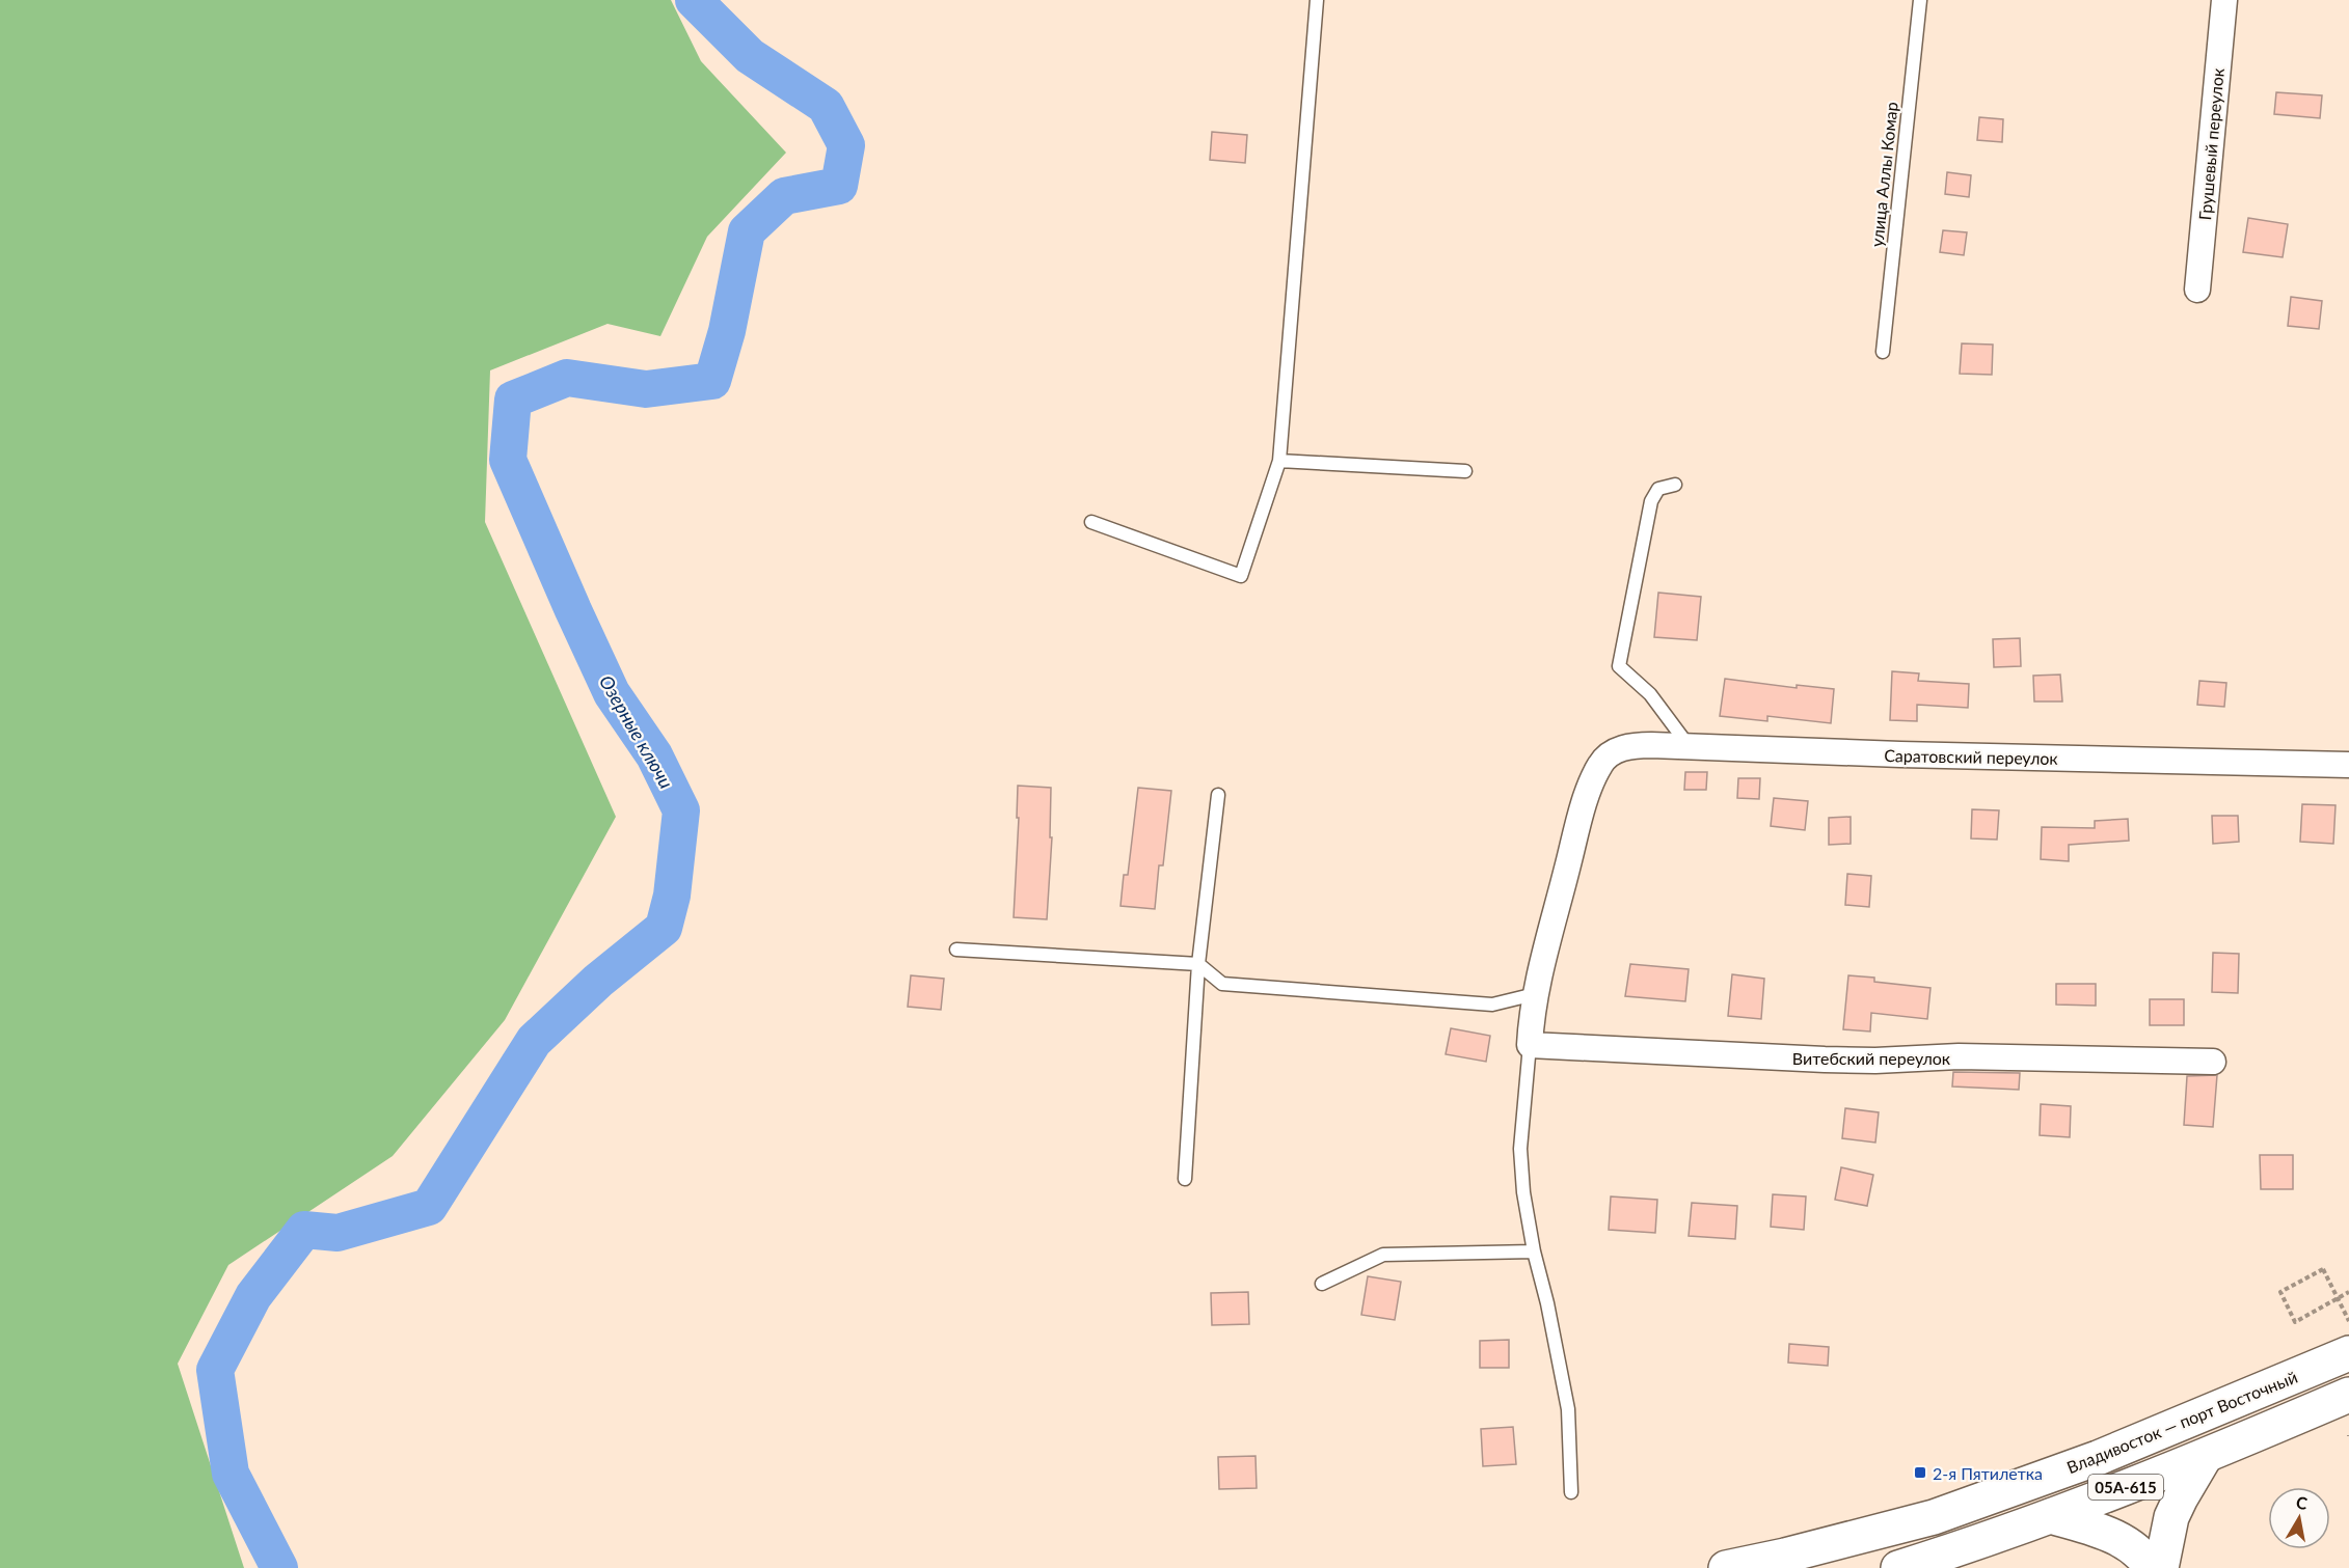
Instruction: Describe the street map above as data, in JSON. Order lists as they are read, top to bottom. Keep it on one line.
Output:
{"streets":{"main road":["Владивосток — порт Восточный","05А-615"],"street":["Грушевый переулок","Саратовский переулок","Витебский переулок"],"lane":["улица Аллы Комар"]},"water":["Озерные ключи"],"places":{"transit":["2-я Пятилетка"]},"north":"top"}
